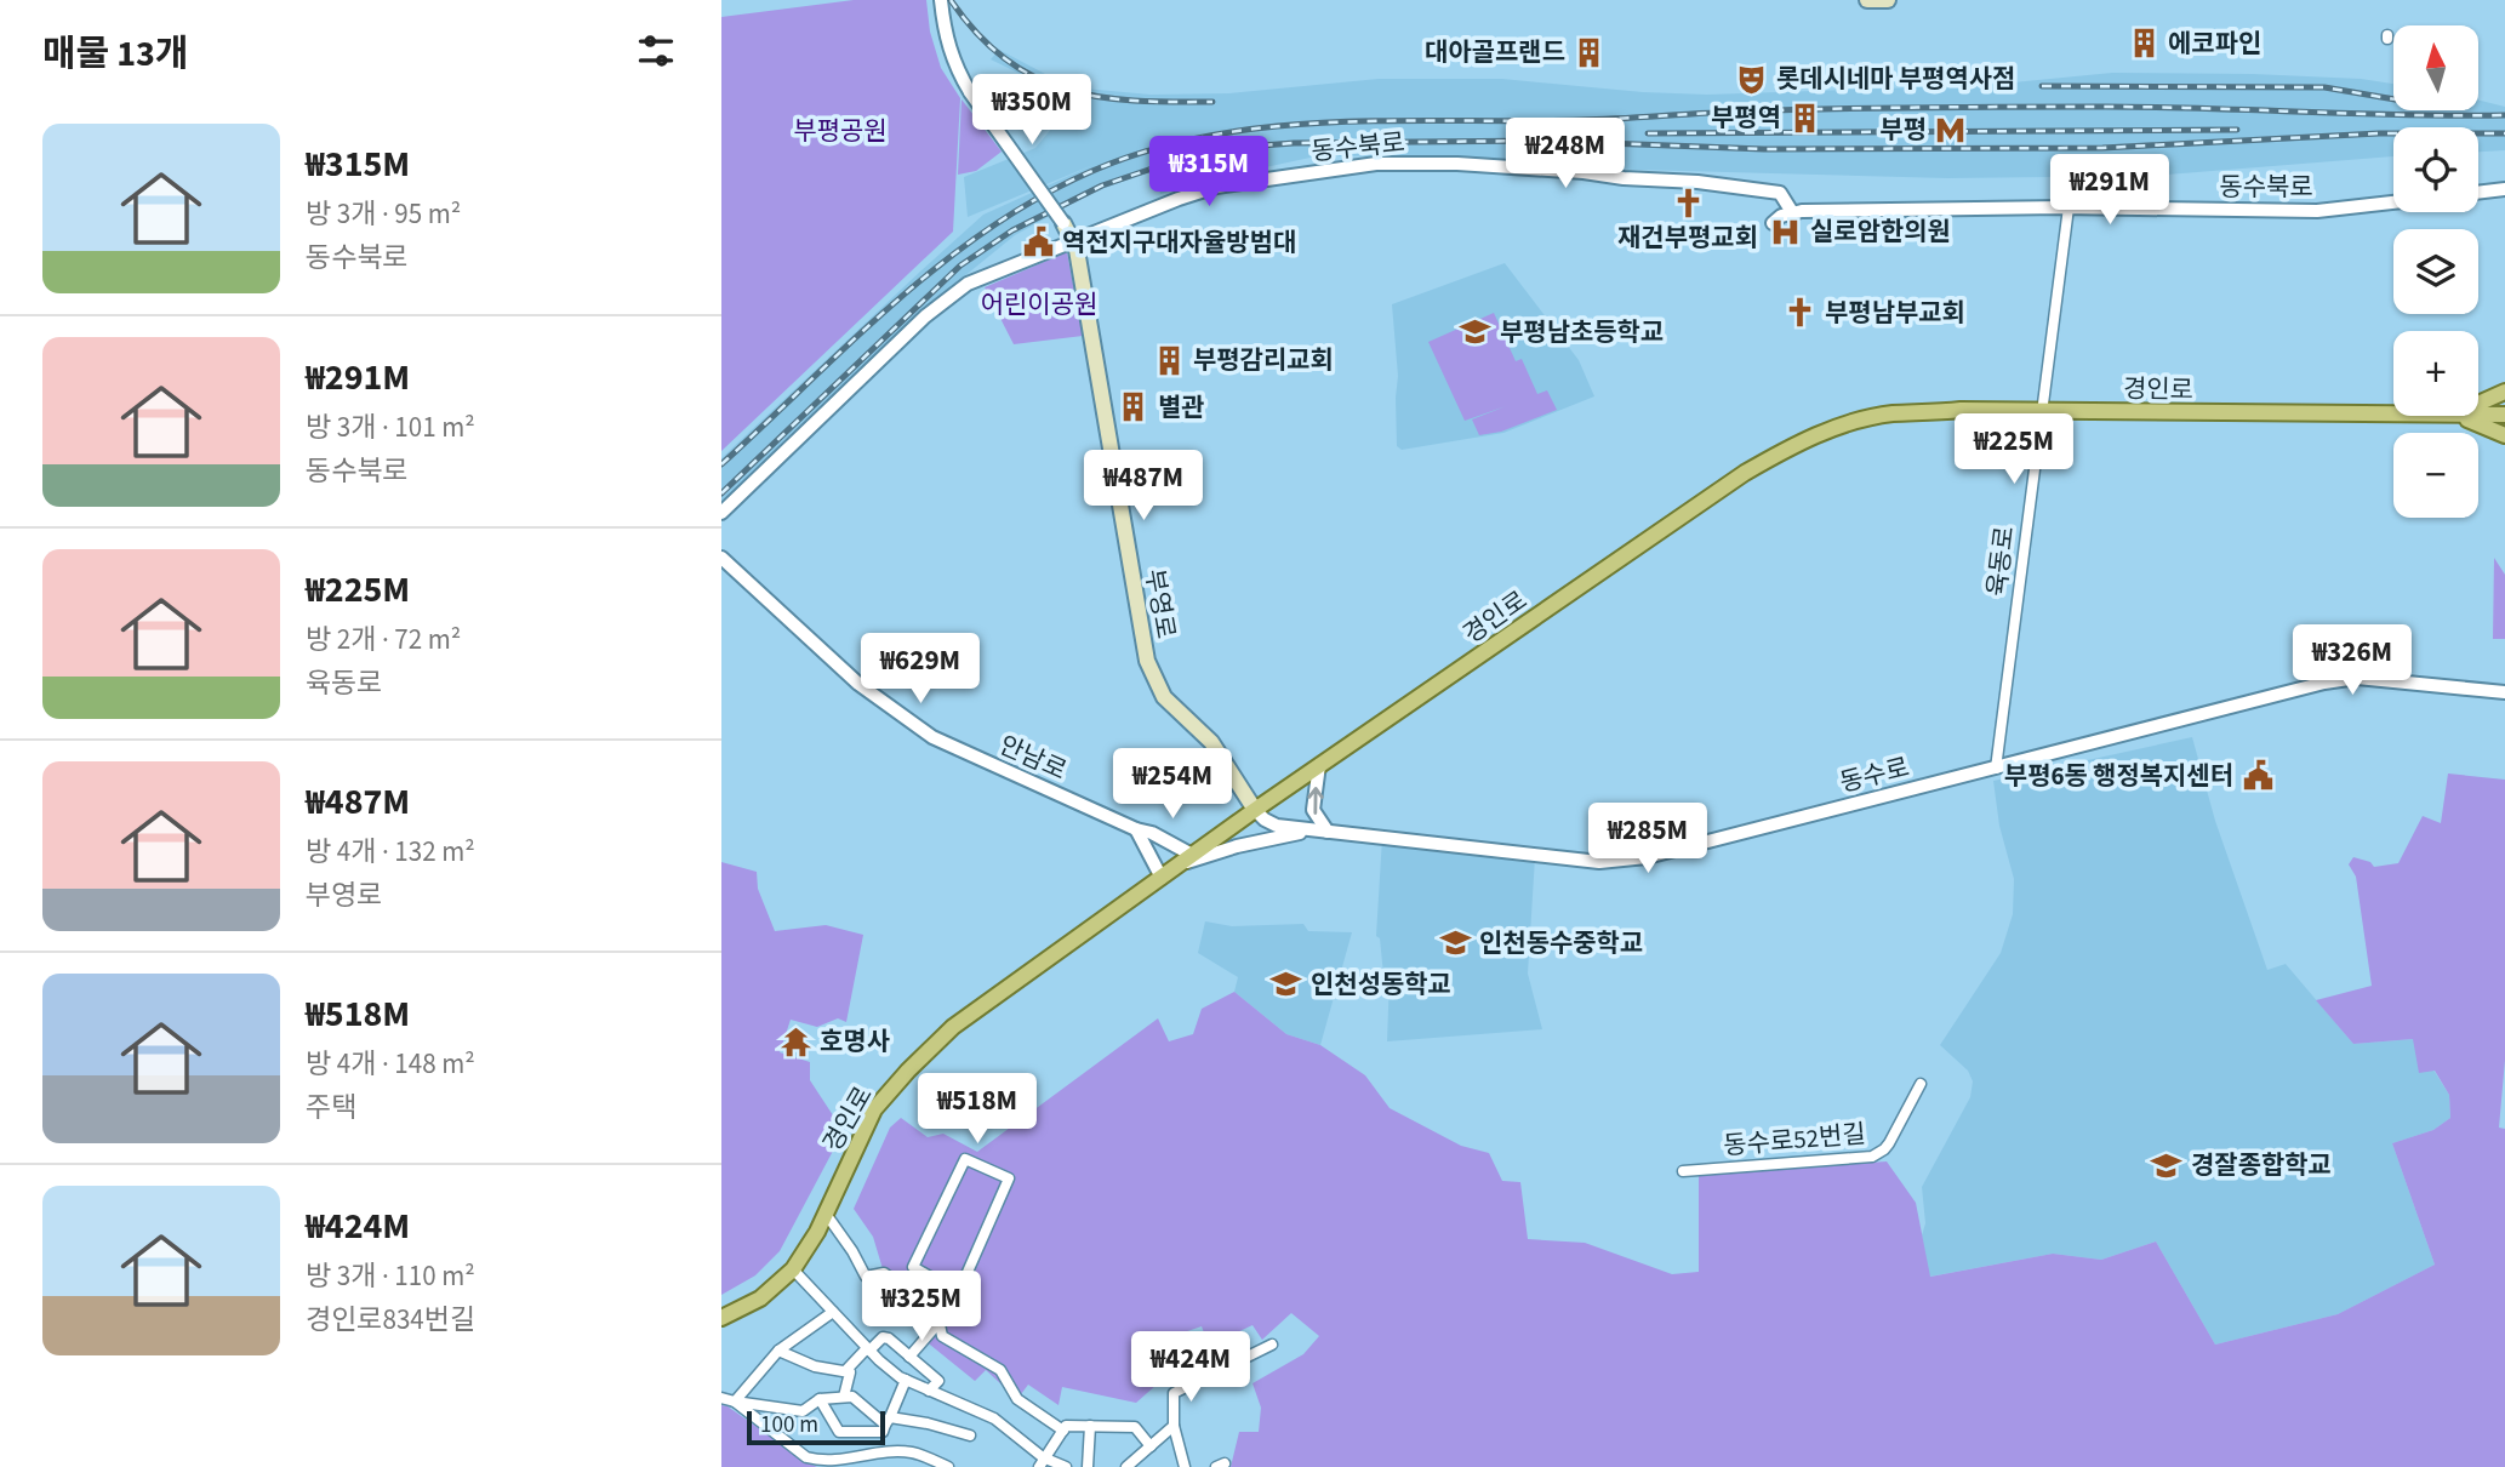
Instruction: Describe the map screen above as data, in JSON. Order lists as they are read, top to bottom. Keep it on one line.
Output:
{"streets":{"main road":["경인로","부영로"],"street":["동수북로","육동로","안남로","동수로","동수로52번길"]},"crossings":[["동수북로","육동로"],["동수북로","부영로"],["경인로","육동로"],["경인로","부영로"],["경인로","안남로"],["경인로","동수로"],["육동로","동수로"],["부영로","동수로"]],"parks":["부평공원","어린이공원"],"places":{"building":["에코파인","대아골프랜드","부평역","부평감리교회","별관"],"theatre":["롯데시네마 부평역사점"],"metro station":["부평"],"church":["재건부평교회","부평남부교회"],"hospital":["실로암한의원"],"public building":["역전지구대자율방범대","부평6동 행정복지센터"],"school or university":["부평남초등학교","인천동수중학교","인천성동학교","경잘종합학교"],"temple":["호명사"]},"scale_bar":"100 m","north":"top","page":{"heading":"매물 13개","map_buttons":["+","−"],"price":["₩350M","₩248M","₩315M","₩291M","₩225M","₩487M","₩326M","₩629M","₩254M","₩285M","₩518M","₩325M","₩424M"],"list":[{"name":"₩315M","note":"방 3개 · 95 m² · 동수북로"},{"name":"₩291M","note":"방 3개 · 101 m² · 동수북로"},{"name":"₩225M","note":"방 2개 · 72 m² · 육동로"},{"name":"₩487M","note":"방 4개 · 132 m² · 부영로"},{"name":"₩518M","note":"방 4개 · 148 m² · 주택"},{"name":"₩424M","note":"방 3개 · 110 m² · 경인로834번길"}],"scale":"100 m"}}
